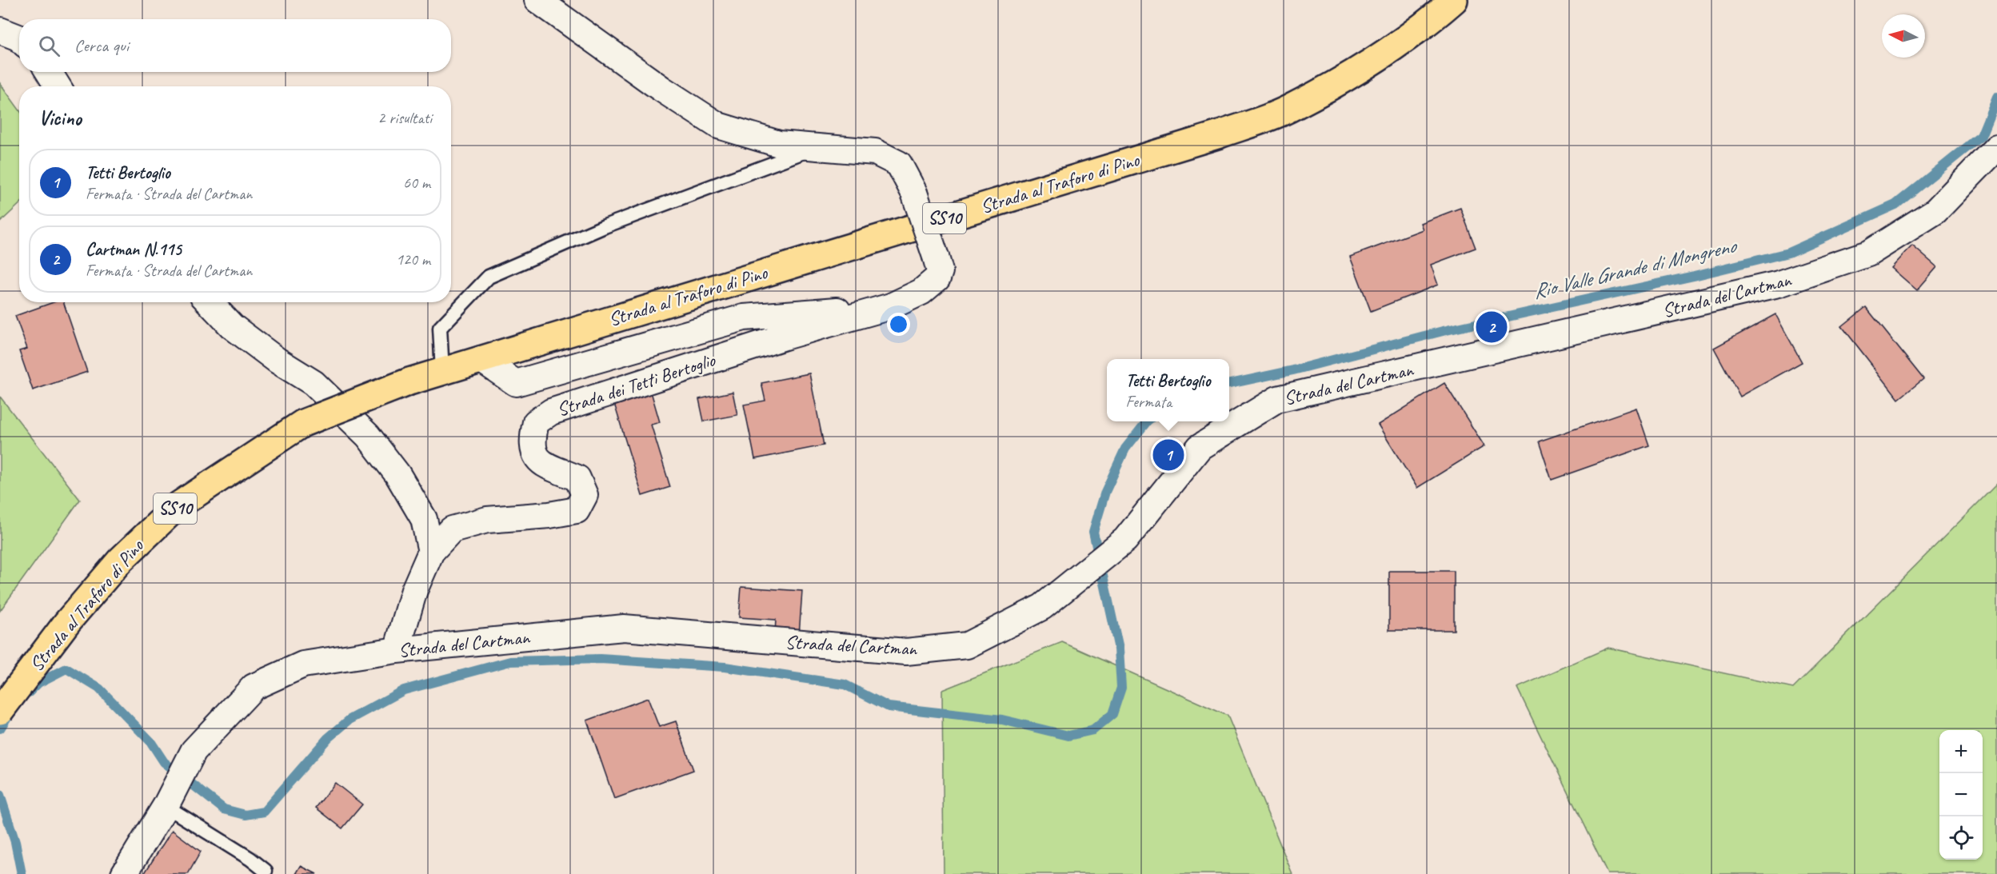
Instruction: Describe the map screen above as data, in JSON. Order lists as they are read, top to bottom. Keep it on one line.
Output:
{"streets":{"main road":["Strada al Traforo di Pino","SS10"],"street":["Strada del Cartman","Strada dei Tetti Bertoglio"]},"crossings":[["Strada al Traforo di Pino","Strada dei Tetti Bertoglio"],["Strada del Cartman","Strada dei Tetti Bertoglio"]],"water":["Rio Valle Grande di Mongreno"],"north":"left","page":{"search":"Cerca qui","heading":["Vicino","2 risultati"],"list":[{"mark":"1","name":"Tetti Bertoglio","note":"Fermata · Strada del Cartman","value":"60 m"},{"mark":"2","name":"Cartman N.115","note":"Fermata · Strada del Cartman","value":"120 m"}],"pins":["2","1"],"popup":["Tetti Bertoglio","Fermata"],"map_buttons":["+","−"]}}
